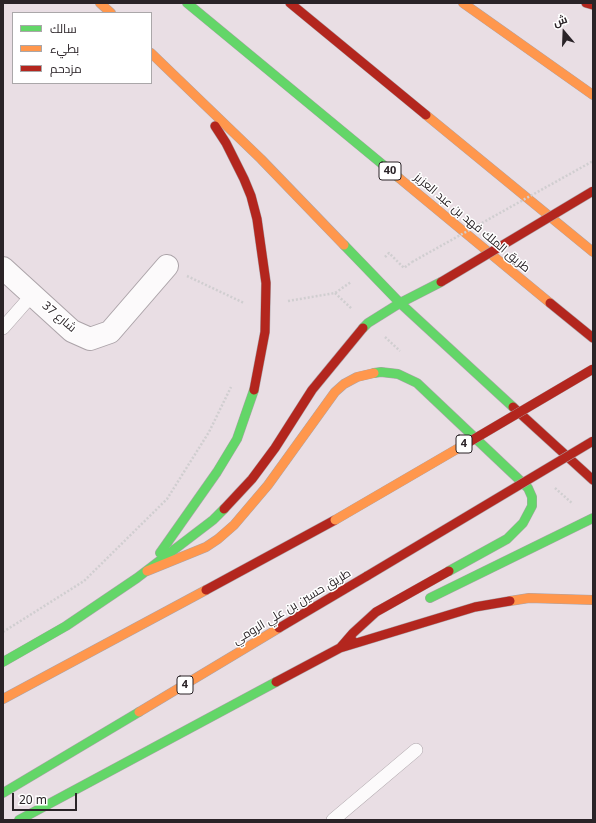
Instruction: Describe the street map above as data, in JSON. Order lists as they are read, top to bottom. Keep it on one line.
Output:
{"streets":{"highway":["40","طريق الملك فهد بن عبد العزيز","4","طريق حسين بن علي الرومي"],"street":["شارع 37"]},"legend":["سالك","بطيء","مزدحم"],"scale_bar":"20 m","north":"top"}
